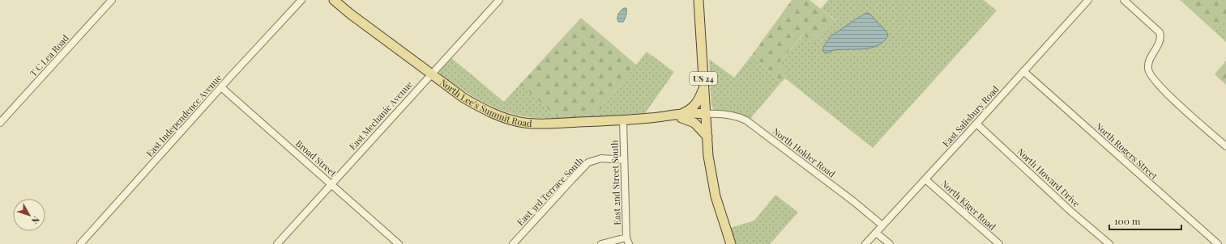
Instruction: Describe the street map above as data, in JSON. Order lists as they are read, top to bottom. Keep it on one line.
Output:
{"streets":{"main road":["US 24","North Lee's Summit Road"],"street":["T C Lea Road","East Independence Avenue","East Mechanic Avenue","East Salisbury Road","North Rogers Street","North Holder Road","Broad Street","North Howard Drive","East 2nd Street South","East 3rd Terrace South","North Kiger Road"]},"crossings":[["US 24","North Lee's Summit Road"],["US 24","North Holder Road"],["North Lee's Summit Road","East Mechanic Avenue"],["North Lee's Summit Road","North Holder Road"],["North Lee's Summit Road","East 2nd Street South"],["East Independence Avenue","Broad Street"],["East Mechanic Avenue","Broad Street"],["East Salisbury Road","North Rogers Street"],["East Salisbury Road","North Holder Road"],["East Salisbury Road","North Howard Drive"],["East Salisbury Road","North Kiger Road"],["East 2nd Street South","East 3rd Terrace South"]],"scale_bar":"100 m","north":"bottom right"}
